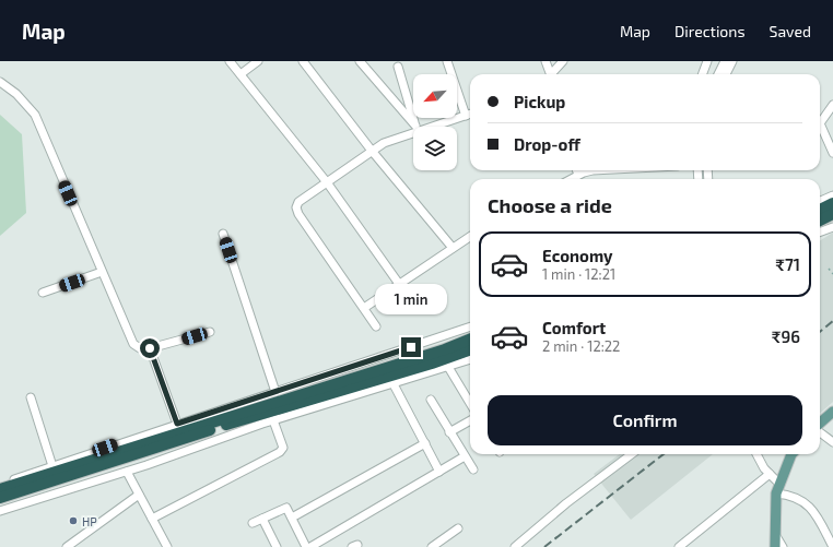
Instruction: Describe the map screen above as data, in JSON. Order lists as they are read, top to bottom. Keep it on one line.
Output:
{"places":["HP"],"north":"bottom left","page":{"header":"Map","nav":["Map","Directions","Saved"],"banner":["Pickup","Drop-off"],"heading":"Choose a ride","list":[{"name":"Economy","note":"1 min · 12:21","value":"₹71"},{"name":"Comfort","note":"2 min · 12:22","value":"₹96"}],"bubble":"1 min","buttons":"Confirm"}}
